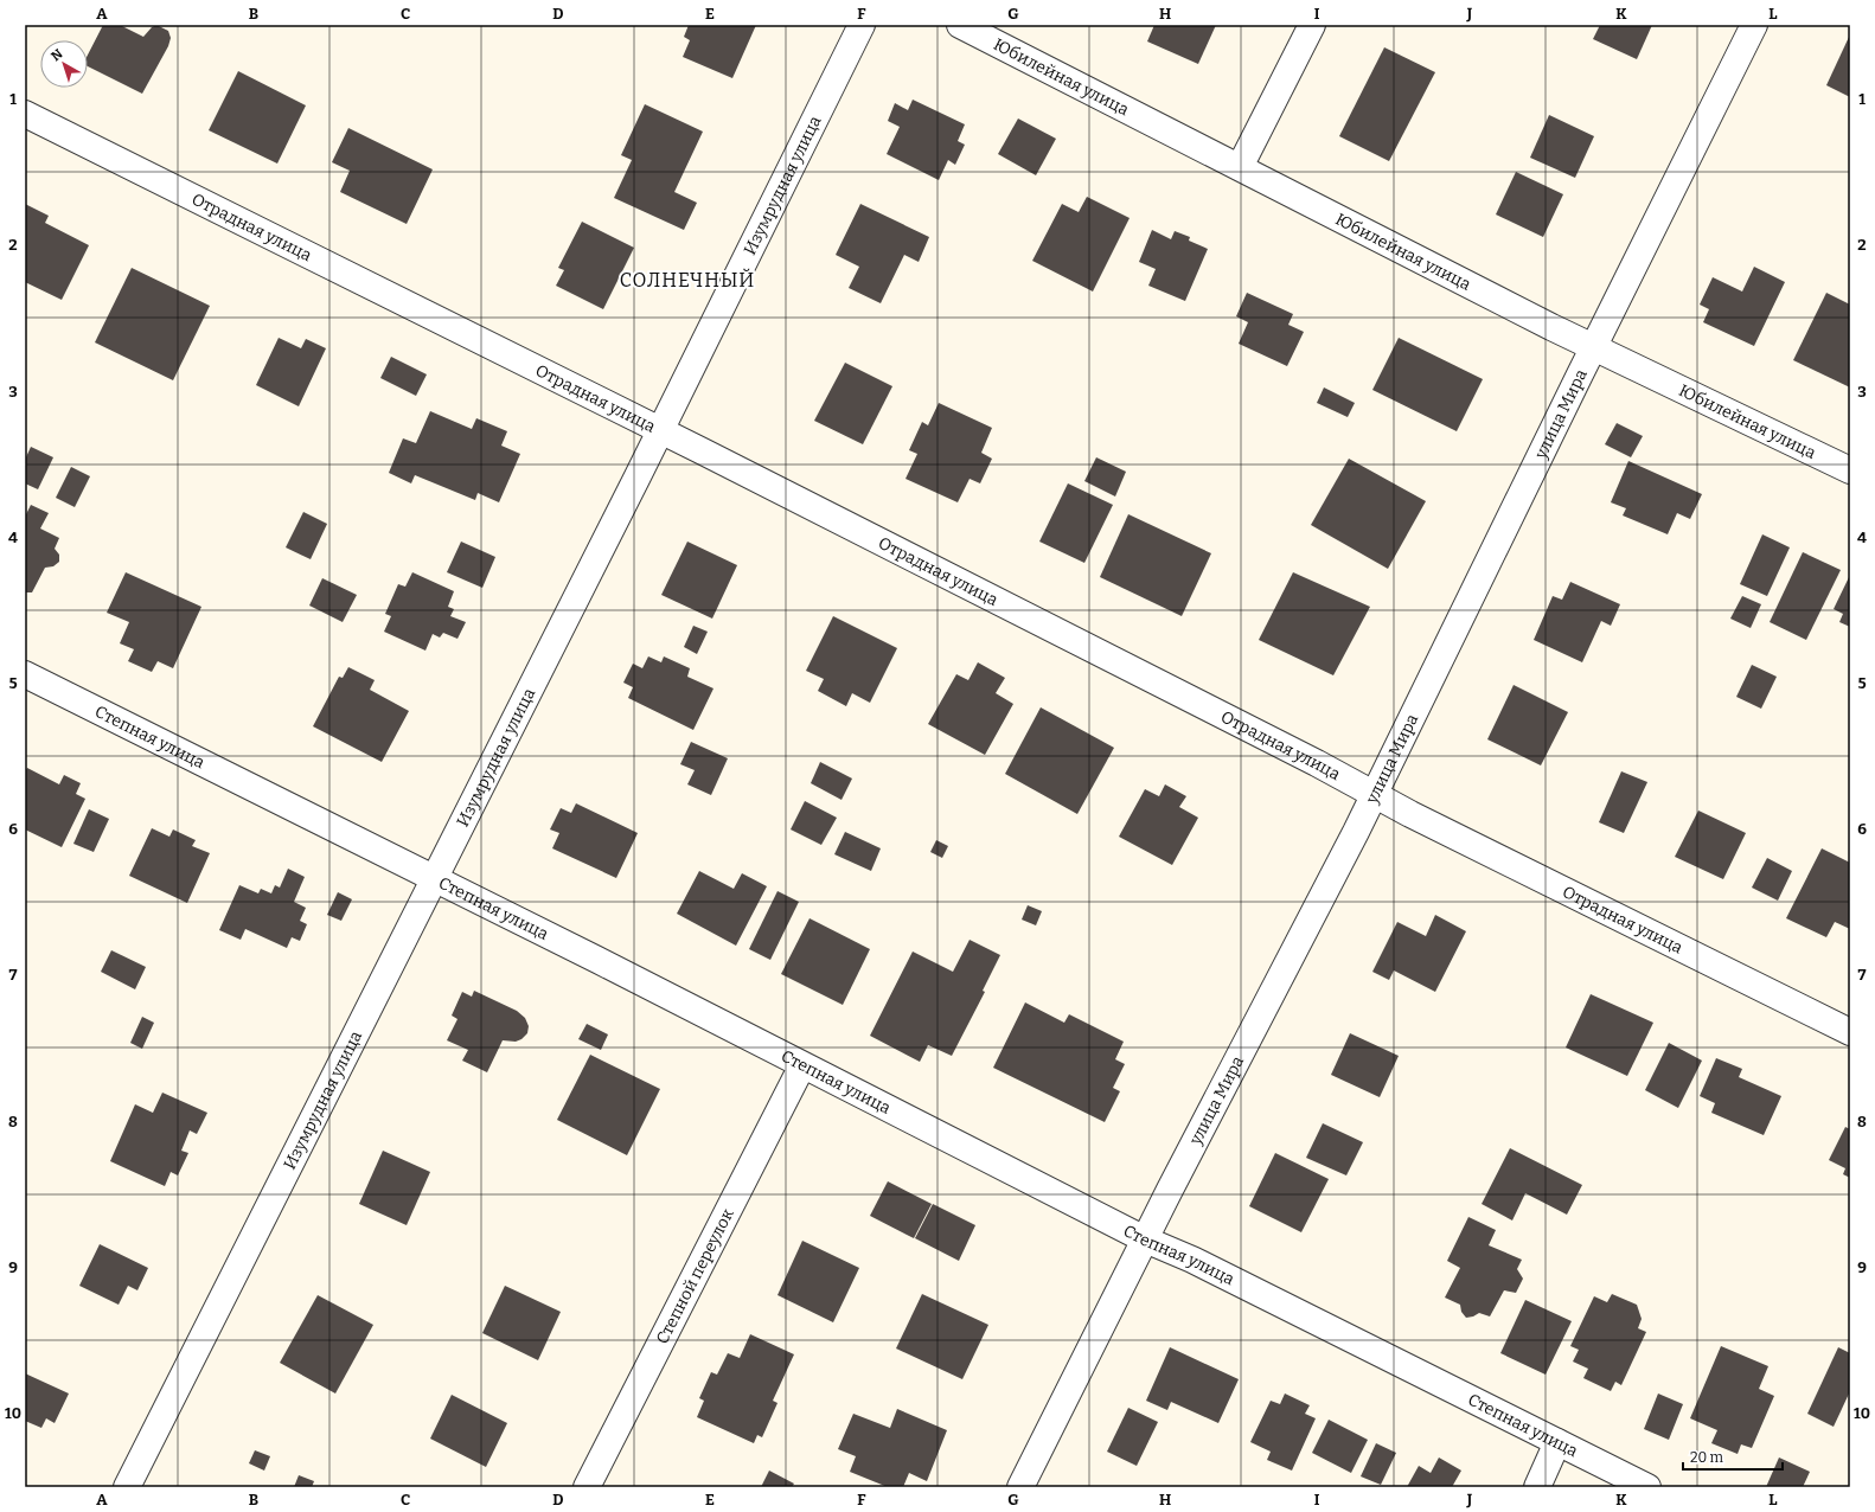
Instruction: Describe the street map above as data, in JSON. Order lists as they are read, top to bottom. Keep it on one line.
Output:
{"streets":{"street":["Юбилейная улица","Изумрудная улица","Отрадная улица","улица Мира","Степная улица","Степной переулок"]},"crossings":[["Юбилейная улица","улица Мира"],["Изумрудная улица","Отрадная улица"],["Изумрудная улица","Степная улица"],["Отрадная улица","улица Мира"],["улица Мира","Степная улица"],["Степная улица","Степной переулок"]],"districts":["СОЛНЕЧНЫЙ"],"scale_bar":"20 m","north":"top left","grid":{"columns":["A","B","C","D","E","F","G","H","I","J","K","L"],"rows":["1","2","3","4","5","6","7","8","9","10"]}}
